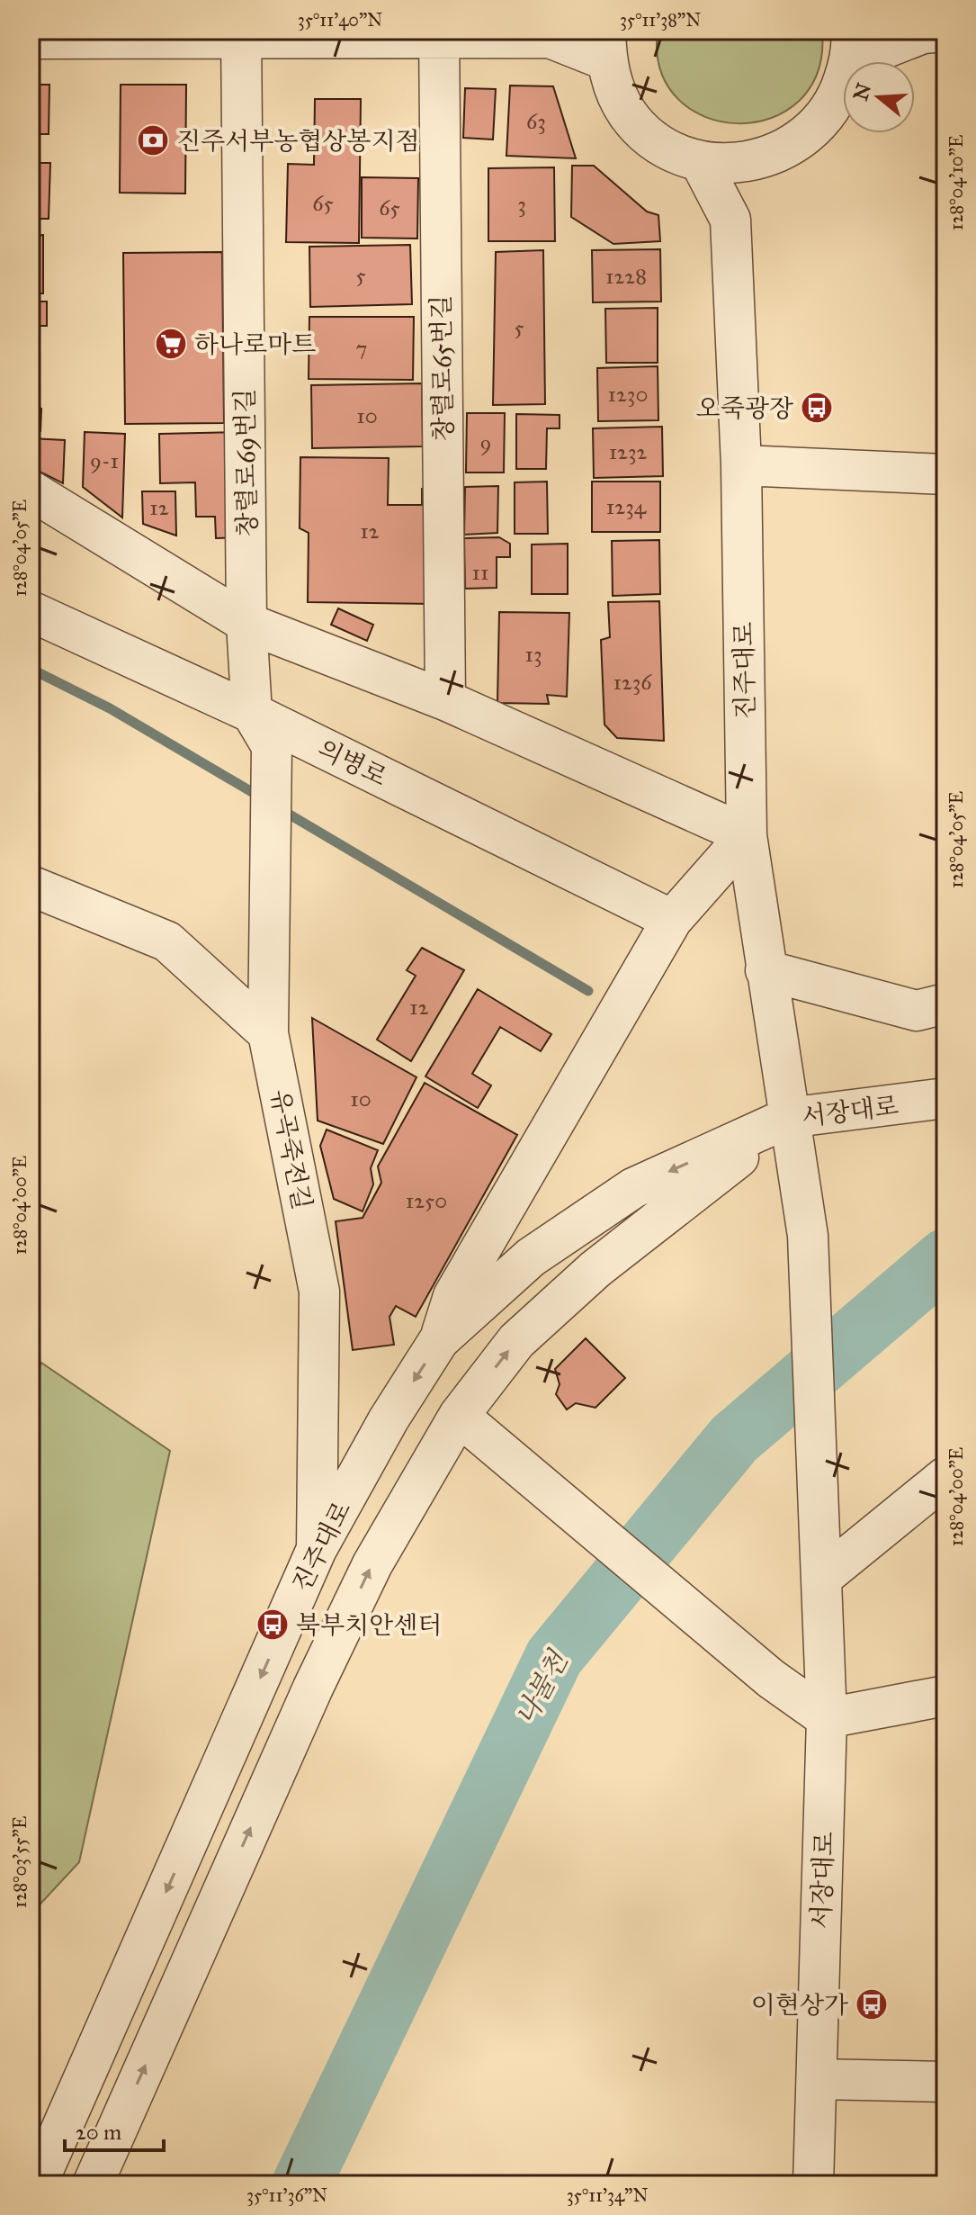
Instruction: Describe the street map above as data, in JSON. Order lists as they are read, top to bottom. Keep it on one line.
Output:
{"streets":{"street":["창렬로65번길","창렬로69번길","진주대로","의병로","서장대로","유곡죽전길"]},"crossings":[["창렬로69번길","의병로"],["창렬로69번길","유곡죽전길"],["진주대로","서장대로"],["진주대로","유곡죽전길"]],"water":["나불천"],"places":{"bank":["진주서부농협상봉지점"],"supermarket":["하나로마트"],"bus stop":["오죽광장","북부치안센터","이현상가"]},"house_numbers":["63","65","3","65","5","1228","5","7","1230","10","9","1232","9-1","1234","12","12","11","13","1236","12","10","1250"],"scale_bar":"20 m","north":"left","coordinates":["35°11'40\"N","35°11'38\"N","128°04'10\"E","128°04'05\"E","128°04'00\"E","128°03'55\"E","35°11'36\"N","35°11'34\"N"]}
